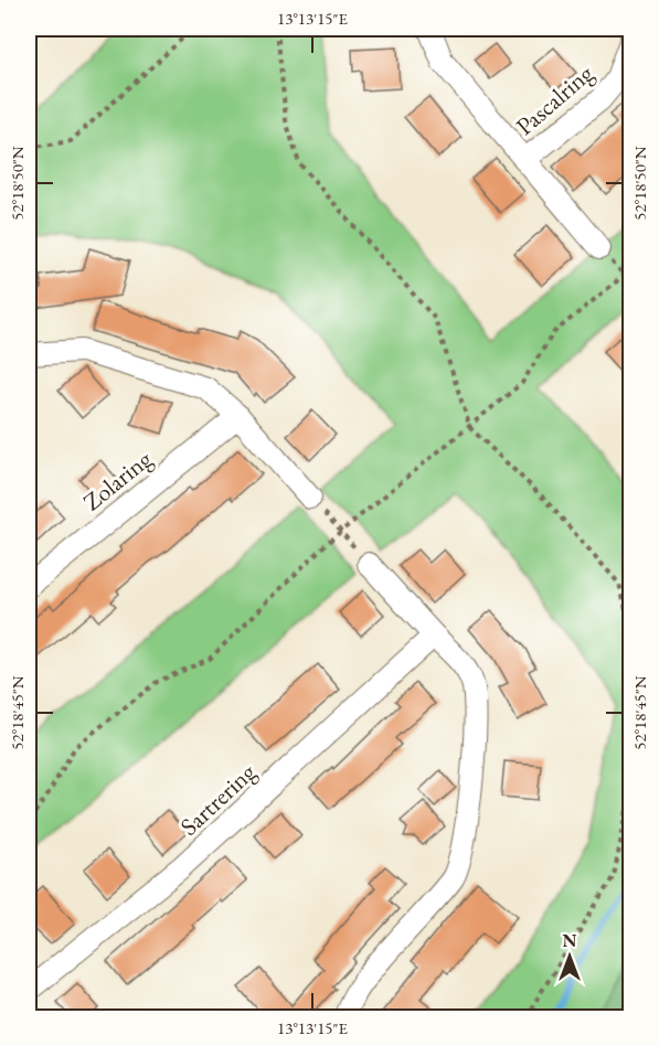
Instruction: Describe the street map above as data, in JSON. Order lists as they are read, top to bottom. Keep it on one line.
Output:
{"streets":{"street":["Pascalring","Zolaring","Sartrering"]},"north":"top","coordinates":["13°13'15\"E","52°18'50\"N","52°18'45\"N"]}
